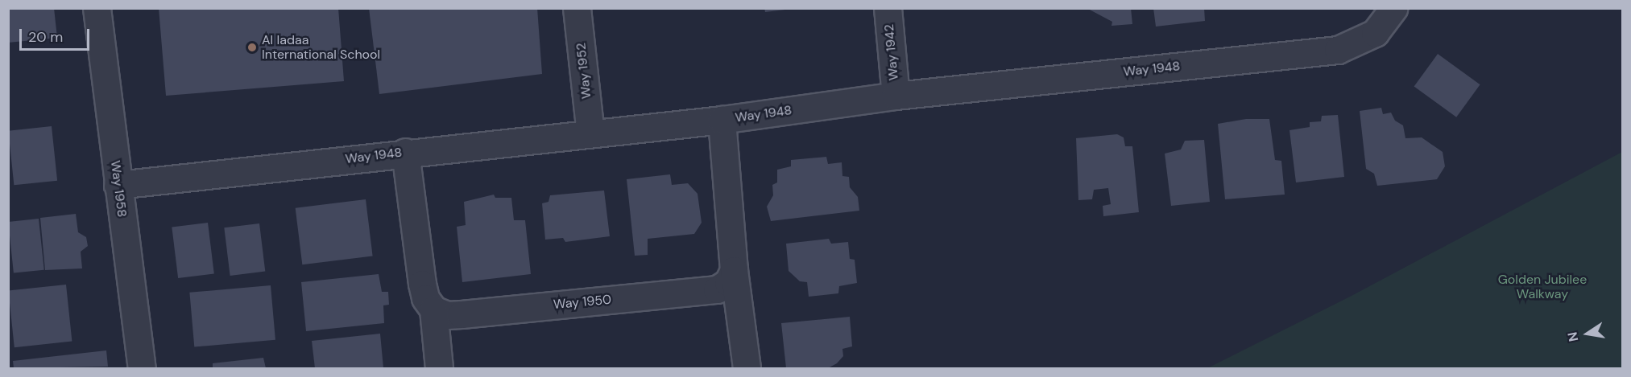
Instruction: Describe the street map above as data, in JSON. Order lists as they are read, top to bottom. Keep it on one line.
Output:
{"streets":{"street":["Way 1942","Way 1948","Way 1952","Way 1958","Way 1950"]},"crossings":[["Way 1942","Way 1948"],["Way 1948","Way 1952"],["Way 1948","Way 1958"]],"parks":["Golden Jubilee Walkway"],"places":["Al Iadaa International School"],"scale_bar":"20 m","north":"left"}
